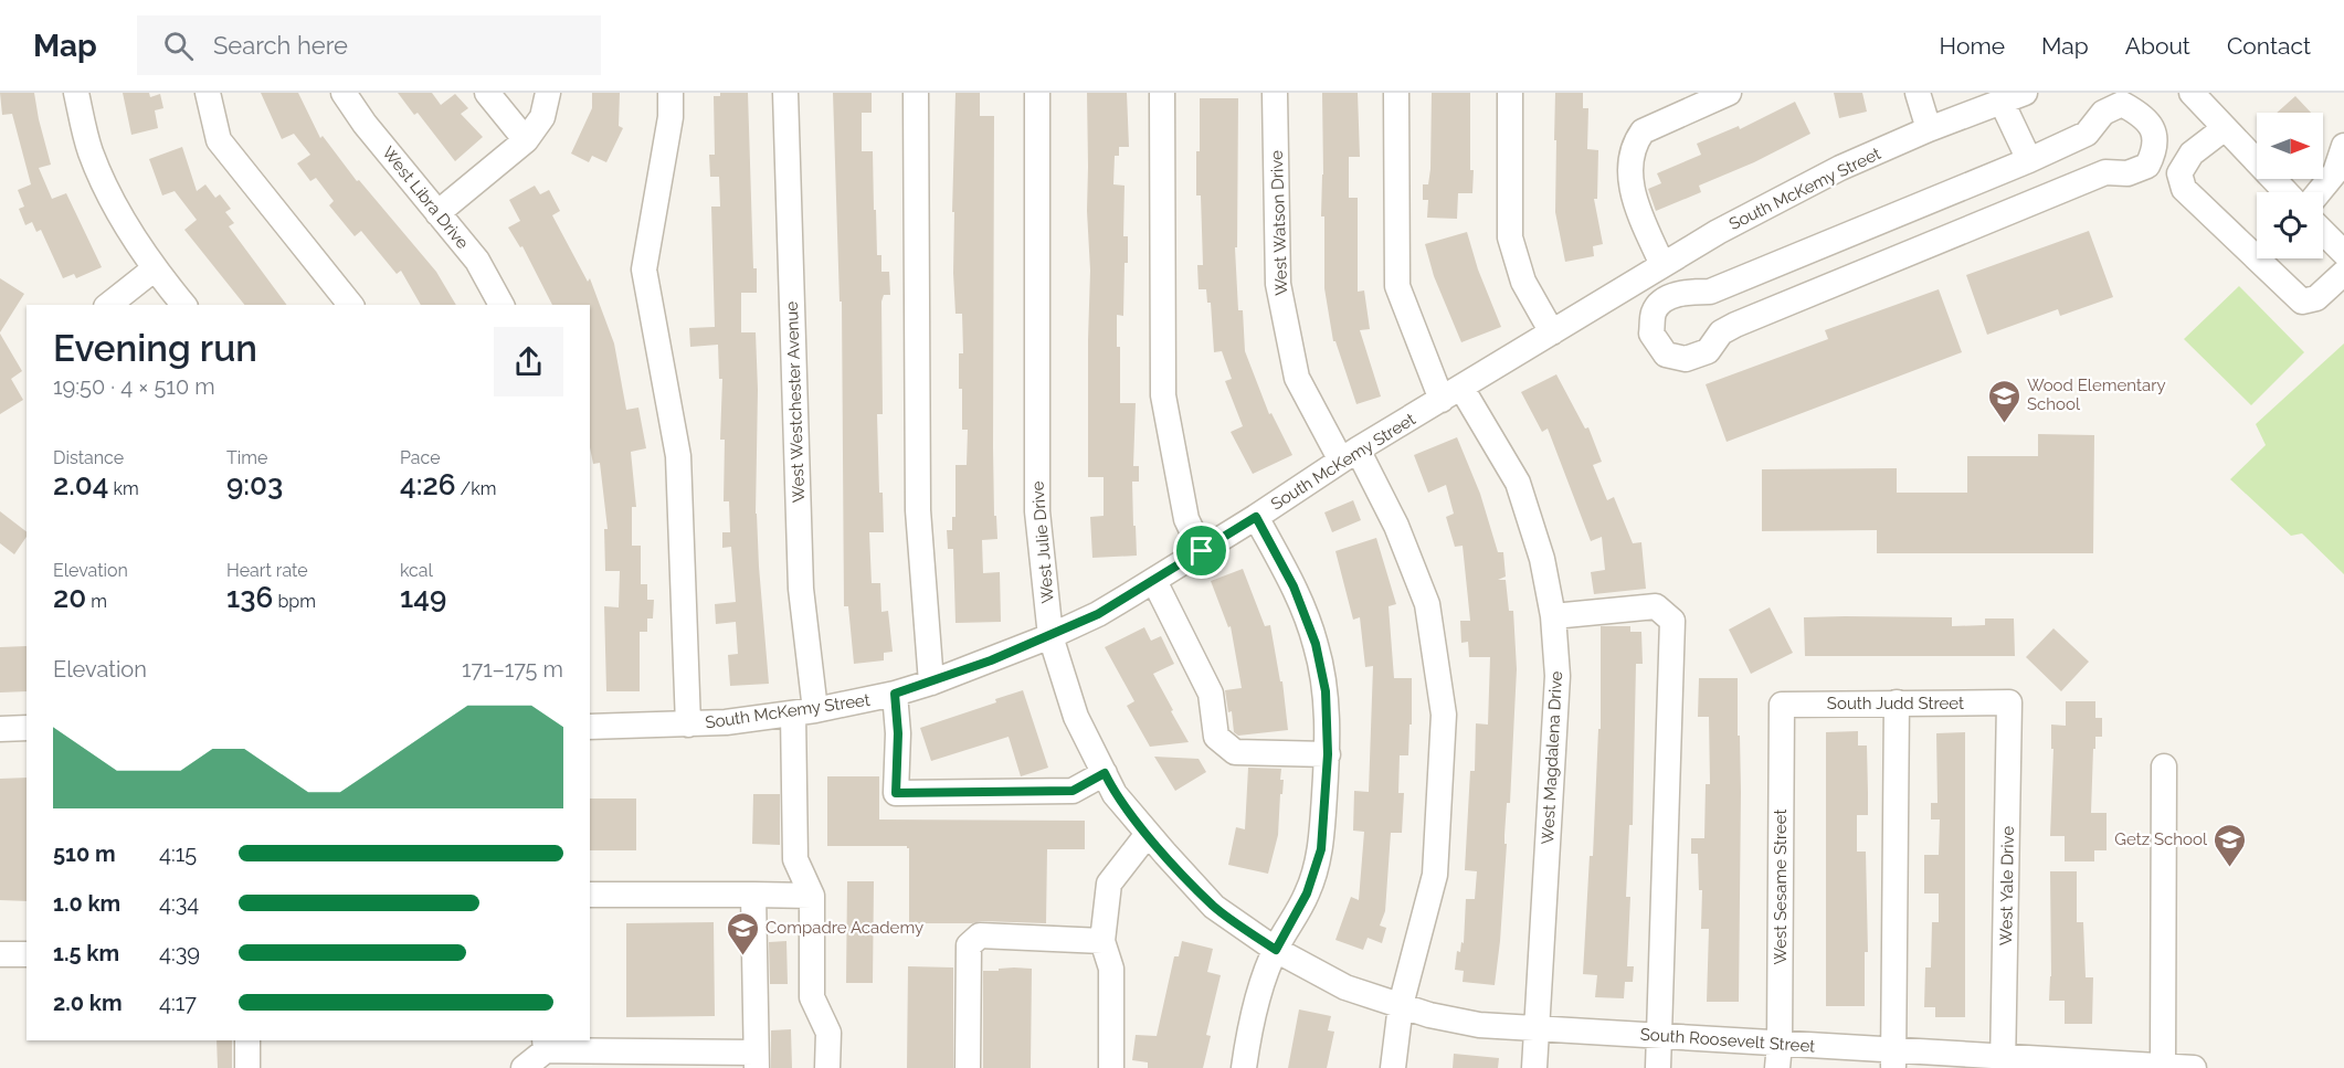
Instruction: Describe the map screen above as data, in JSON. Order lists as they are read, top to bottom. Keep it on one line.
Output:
{"streets":{"street":["South McKemy Street","West Libra Drive","West Watson Drive","West Westchester Avenue","West Julie Drive","South Judd Street","West Magdalena Drive","West Yale Drive","West Sesame Street","South Roosevelt Street"]},"crossings":[["South McKemy Street","West Watson Drive"],["South McKemy Street","West Westchester Avenue"],["South McKemy Street","West Julie Drive"],["South McKemy Street","West Magdalena Drive"],["West Watson Drive","South Roosevelt Street"],["West Julie Drive","South Roosevelt Street"],["South Judd Street","West Yale Drive"],["South Judd Street","West Sesame Street"],["West Magdalena Drive","South Roosevelt Street"],["West Yale Drive","South Roosevelt Street"],["West Sesame Street","South Roosevelt Street"]],"places":{"school or university":["Wood Elementary School","Getz School","Compadre Academy"]},"north":"right","page":{"header":"Map","search":"Search here","nav":["Home","Map","About","Contact"],"heading":["Evening run","19:50 · 4 × 510 m"],"stats":[["Distance","2.04 km"],["Time","9:03"],["Pace","4:26 /km"],["Elevation","20 m"],["Heart rate","136 bpm"],["kcal","149"]],"chart":["Elevation","171–175 m"],"list":[{"name":"510 m","note":"4:15"},{"name":"1.0 km","note":"4:34"},{"name":"1.5 km","note":"4:39"},{"name":"2.0 km","note":"4:17"}]}}
